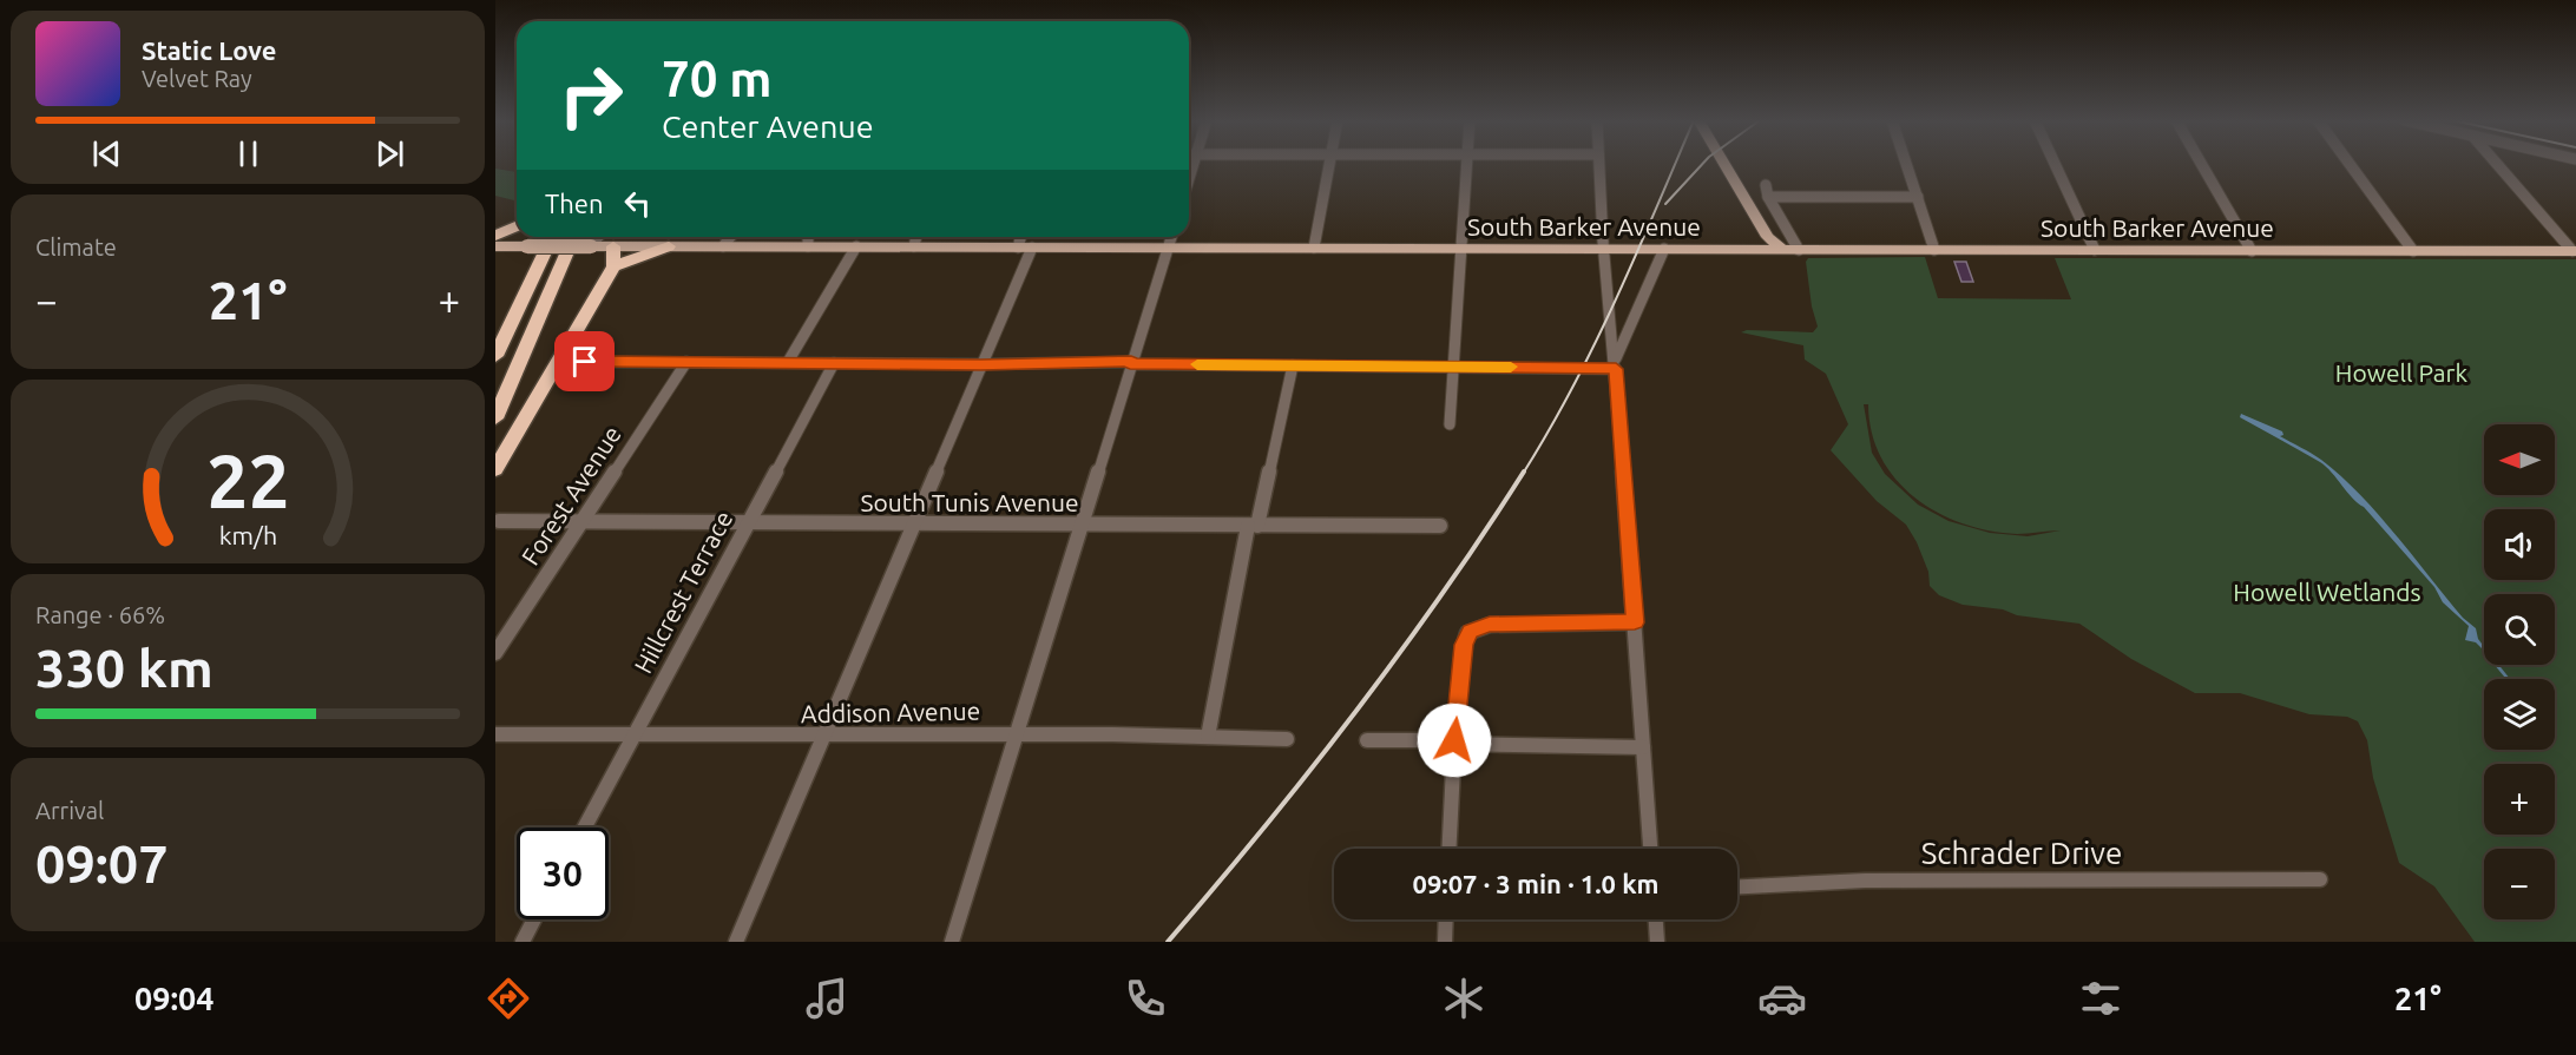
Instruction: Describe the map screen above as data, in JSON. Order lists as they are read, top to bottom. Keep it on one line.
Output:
{"streets":{"main road":["South Barker Avenue"],"street":["Forest Avenue","South Tunis Avenue","Hillcrest Terrace","Addison Avenue","Schrader Drive"]},"crossings":[["Forest Avenue","South Tunis Avenue"],["South Tunis Avenue","Hillcrest Terrace"],["Hillcrest Terrace","Addison Avenue"]],"parks":["Howell Park","Howell Wetlands"],"north":"left","page":{"song":["Static Love","Velvet Ray"],"turn":["70 m","Center Avenue"],"then":"Then","tile":["Climate",["Range · 66%","330 km"],["Arrival","09:07"]],"heat":["−","21°","+"],"map_buttons":["+","−"],"limit":"30","trip":"09:07 · 3 min · 1.0 km","tabs":["09:04","21°"],"gauge":["22","km/h"]}}
